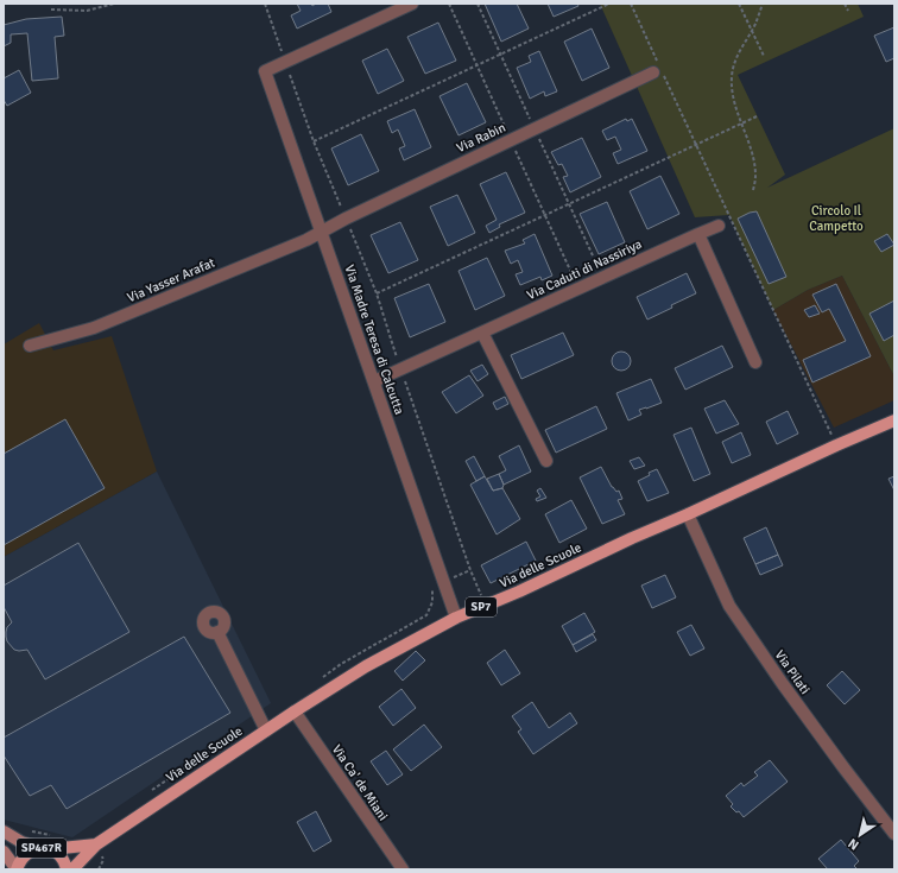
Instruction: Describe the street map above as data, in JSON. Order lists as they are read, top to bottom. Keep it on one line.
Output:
{"streets":{"main road":["Via delle Scuole","SP7","SP467R"],"street":["Via Rabin","Via Caduti di Nassiriya","Via Yasser Arafat","Via Madre Teresa di Calcutta","Via Pilati","Via Ca' de Miani"]},"crossings":[["Via Rabin","Via Yasser Arafat"],["Via Rabin","Via Madre Teresa di Calcutta"],["Via Caduti di Nassiriya","Via Madre Teresa di Calcutta"],["Via Yasser Arafat","Via Madre Teresa di Calcutta"],["Via Madre Teresa di Calcutta","Via delle Scuole"],["Via delle Scuole","Via Pilati"],["Via delle Scuole","Via Ca' de Miani"],["Via delle Scuole","SP467R"]],"parks":["Circolo Il Campetto"],"north":"bottom left"}
